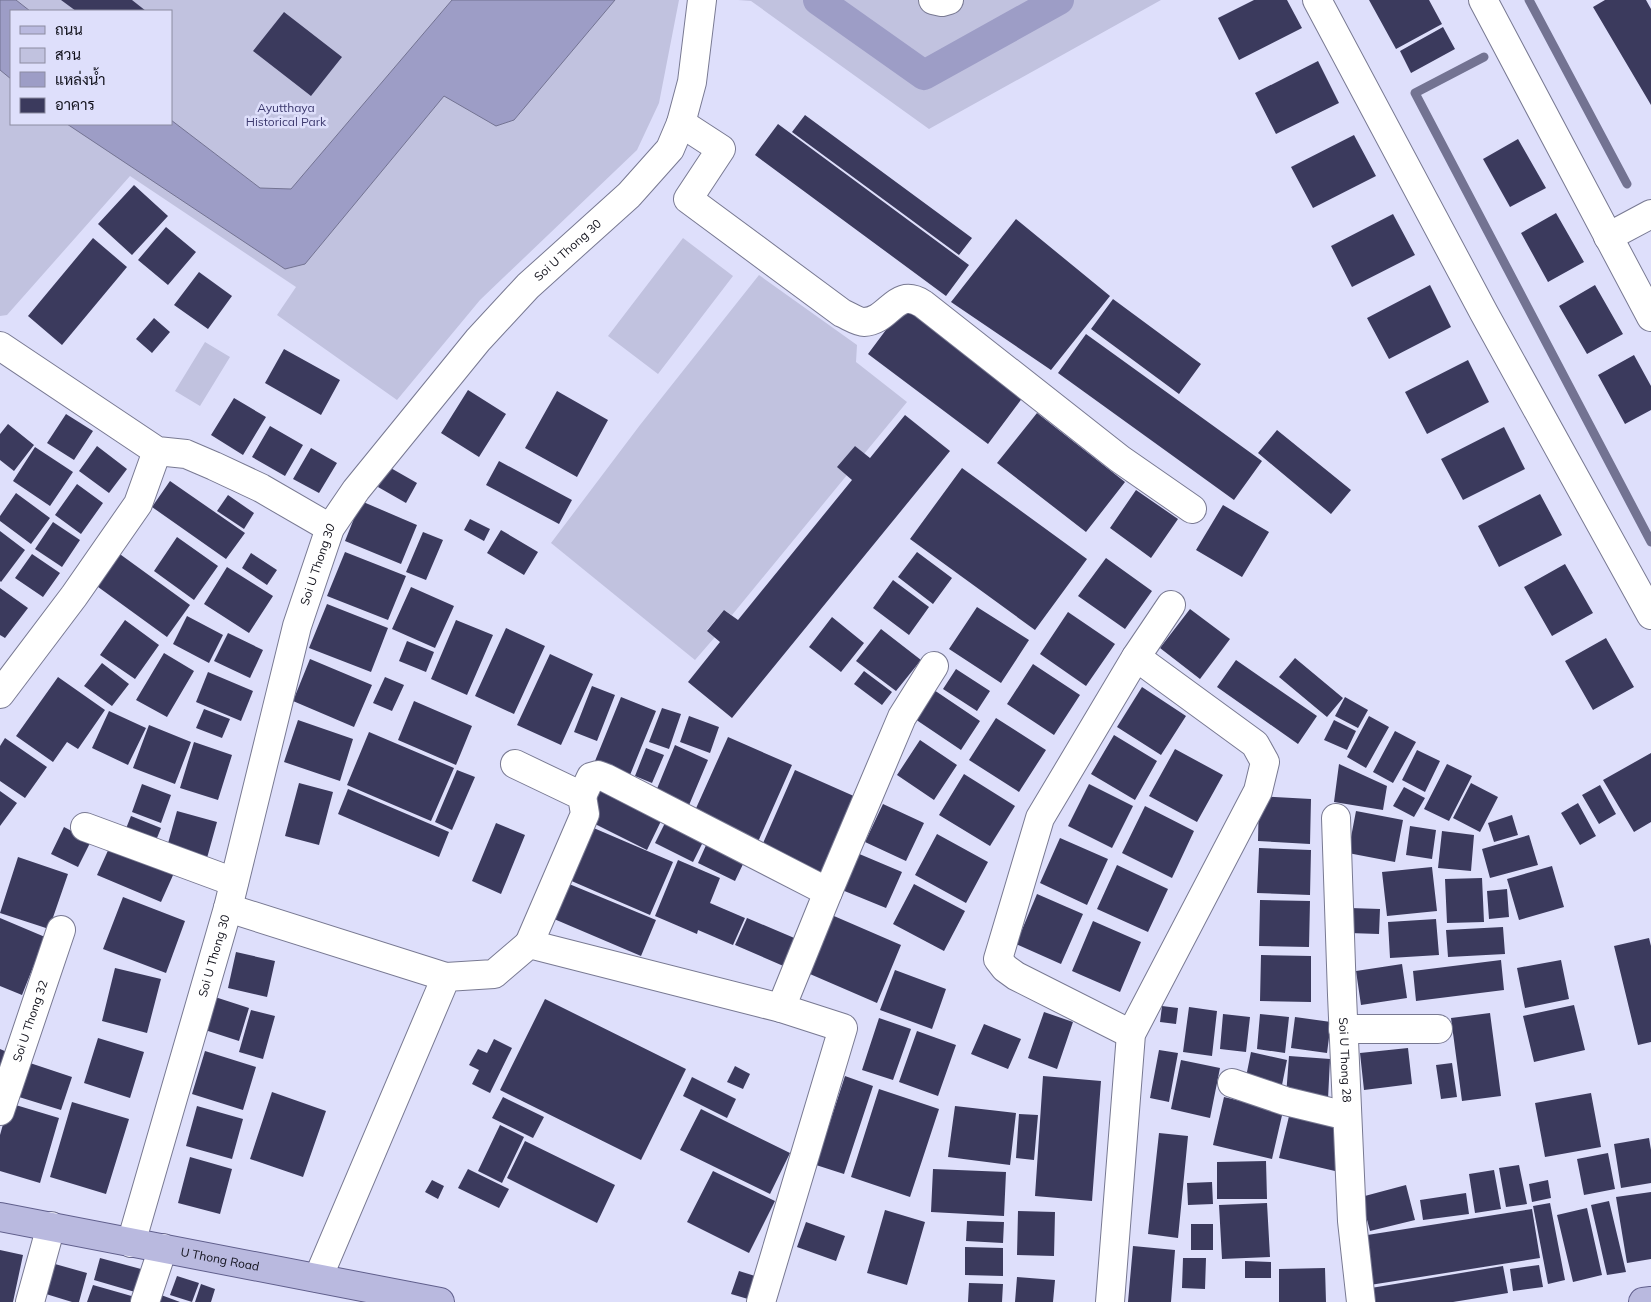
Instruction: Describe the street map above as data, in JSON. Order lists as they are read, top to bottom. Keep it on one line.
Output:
{"streets":{"main road":["U Thong Road"],"street":["Soi U Thong 30","Soi U Thong 32","Soi U Thong 28"]},"crossings":[["Soi U Thong 30","U Thong Road"]],"parks":["Ayutthaya Historical Park"],"legend":["ถนน","สวน","แหล่งน้ำ","อาคาร"]}
